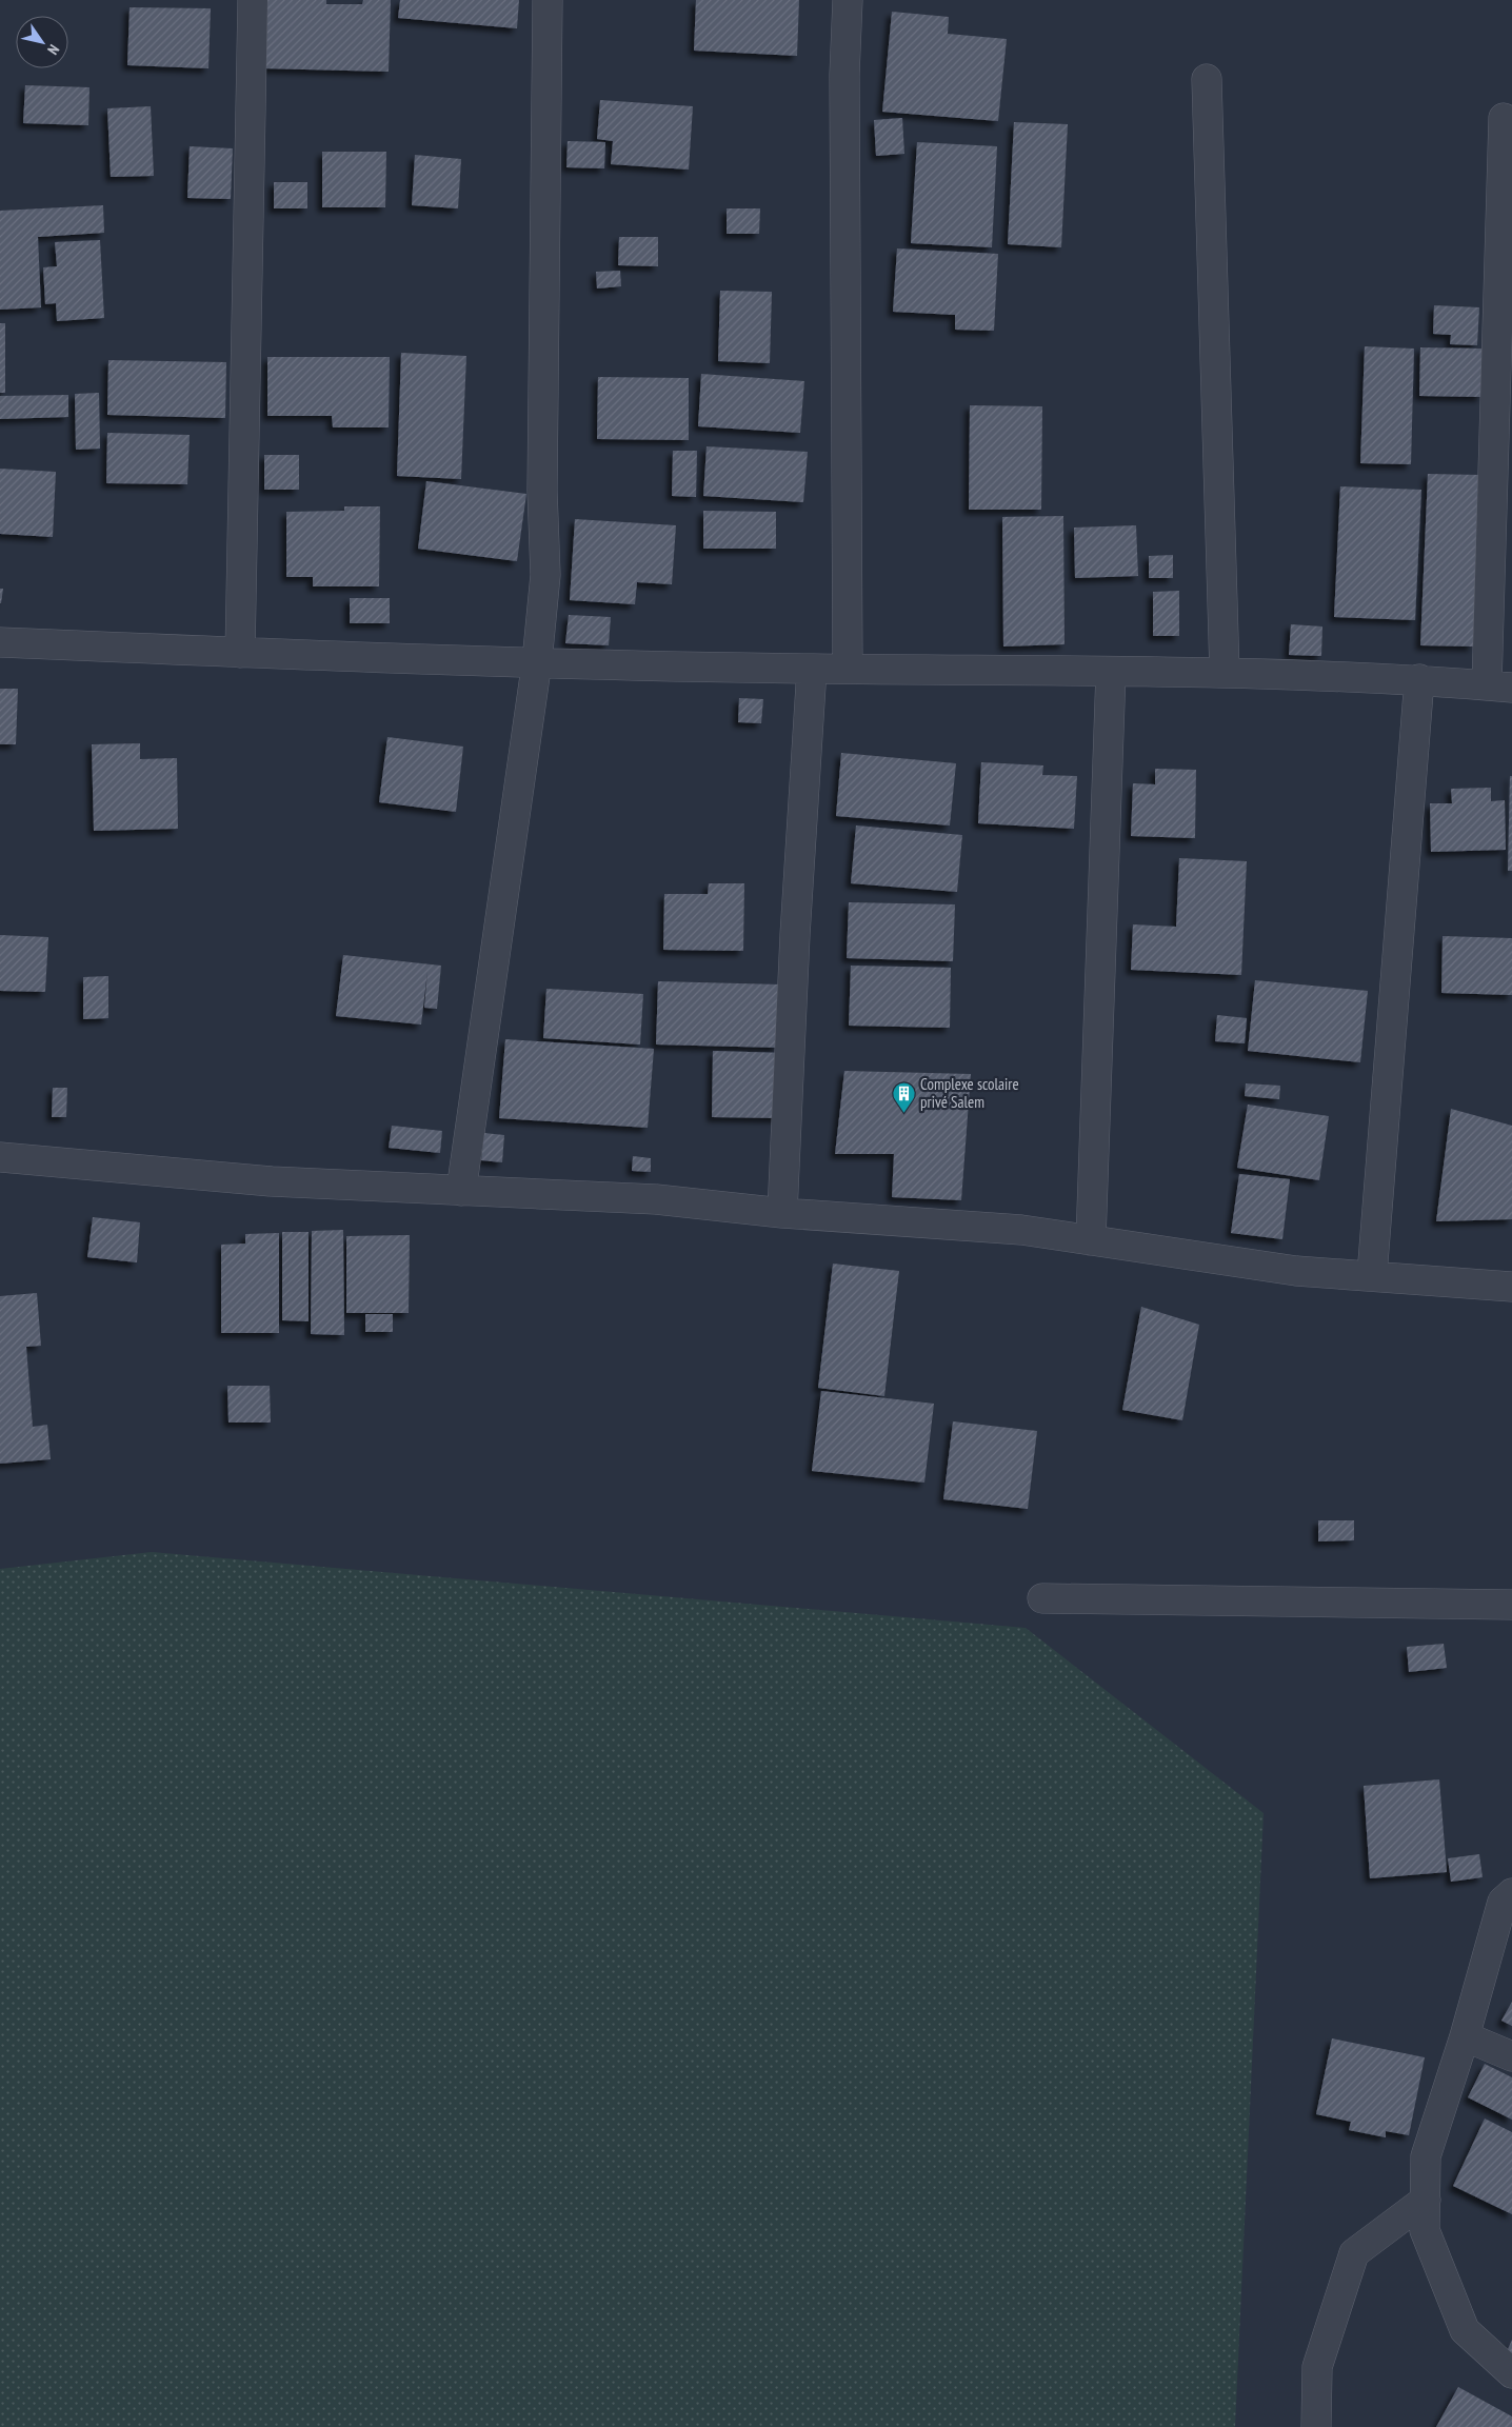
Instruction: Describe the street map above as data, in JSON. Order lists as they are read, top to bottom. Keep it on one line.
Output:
{"places":{"building":["Complexe scolaire privé Salem"]},"north":"bottom right"}
